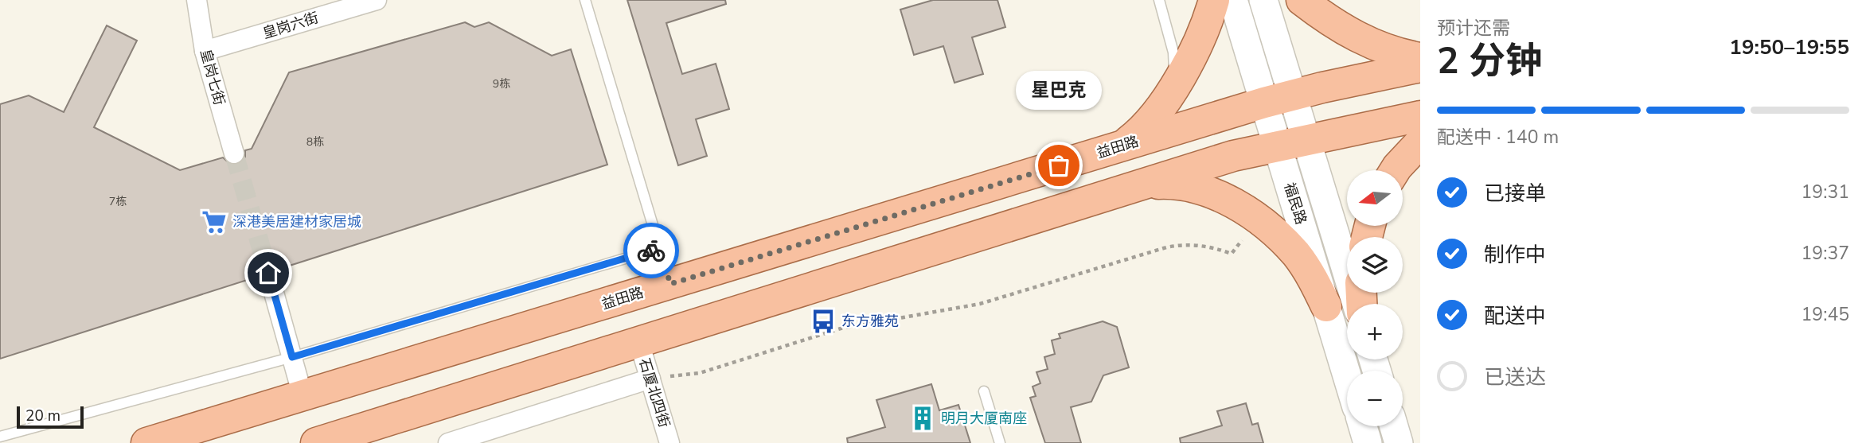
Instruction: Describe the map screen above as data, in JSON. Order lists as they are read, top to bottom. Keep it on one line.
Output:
{"streets":{"main road":["益田路","福民路"],"street":["皇岗六街","皇岗七街","石厦北四街"]},"crossings":[["皇岗六街","皇岗七街"],["益田路","福民路"]],"places":{"other":["星巴克"],"supermarket":["深港美居建材家居城"],"bus stop":["东方雅苑"],"building":["明月大厦南座"]},"house_numbers":["9栋","8栋","7栋"],"scale_bar":"20 m","north":"left","page":{"heading":["2 分钟","预计还需","19:50–19:55"],"bubble":"星巴克","bar":"配送中 · 140 m","list":[["已接单","19:31"],["制作中","19:37"],["配送中","19:45"],"已送达"],"map_buttons":["+","−"],"scale":"20 m"}}
